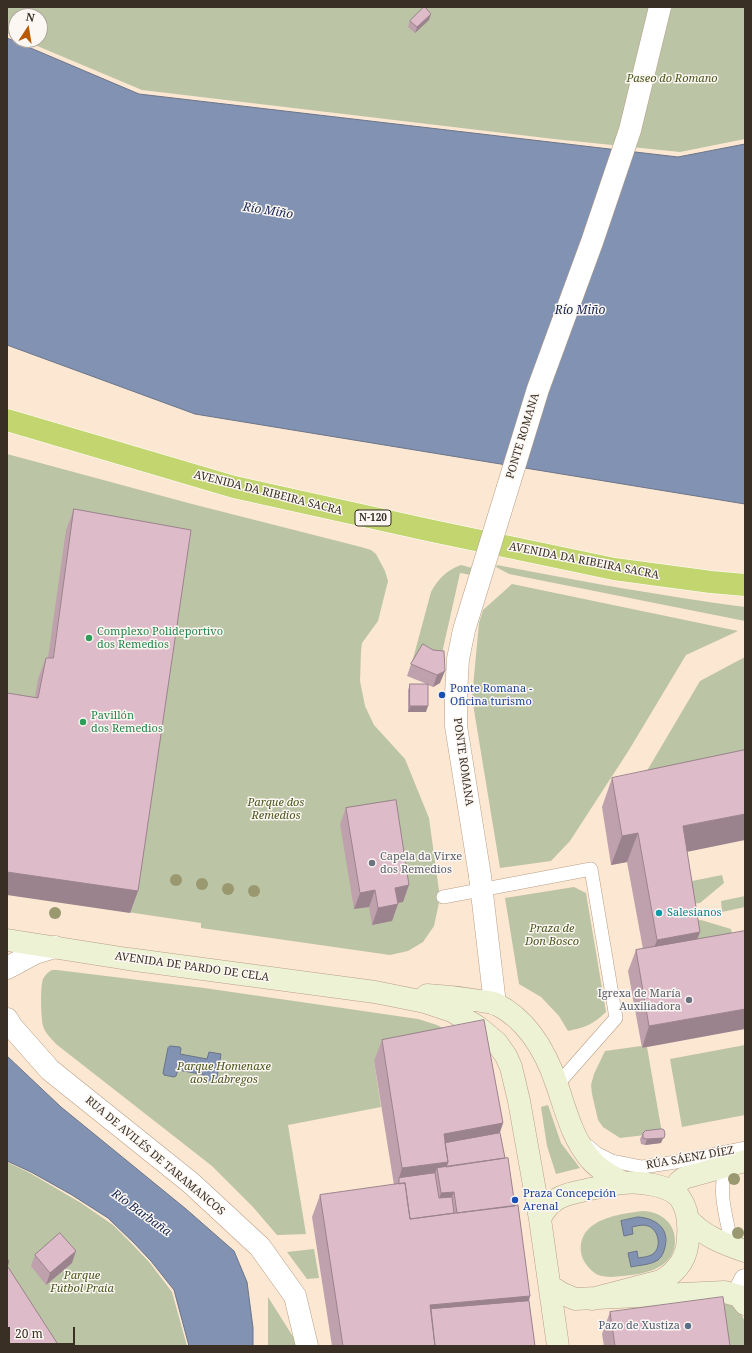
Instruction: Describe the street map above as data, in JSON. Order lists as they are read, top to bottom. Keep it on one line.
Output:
{"streets":{"highway":["AVENIDA DA RIBEIRA SACRA","N-120"],"street":["PONTE ROMANA","AVENIDA DE PARDO DE CELA","RUA DE AVILÉS DE TARAMANCOS","RÚA SÁENZ DÍEZ"]},"crossings":[["PONTE ROMANA","AVENIDA DE PARDO DE CELA"],["AVENIDA DE PARDO DE CELA","RÚA SÁENZ DÍEZ"]],"water":["Río Miño","Río Barbaña"],"parks":["Paseo do Romano","Parque dos Remedios","Praza de Don Bosco","Parque Homenaxe aos Labregos","Parque Fútbol Praia"],"places":["Complexo Polideportivo dos Remedios","Ponte Romana - Oficina turismo","Pavillón dos Remedios","Capela da Virxe dos Remedios","Salesianos","Igrexa de María Auxiliadora","Praza Concepción Arenal","Pazo de Xustiza"],"scale_bar":"20 m","north":"top"}
